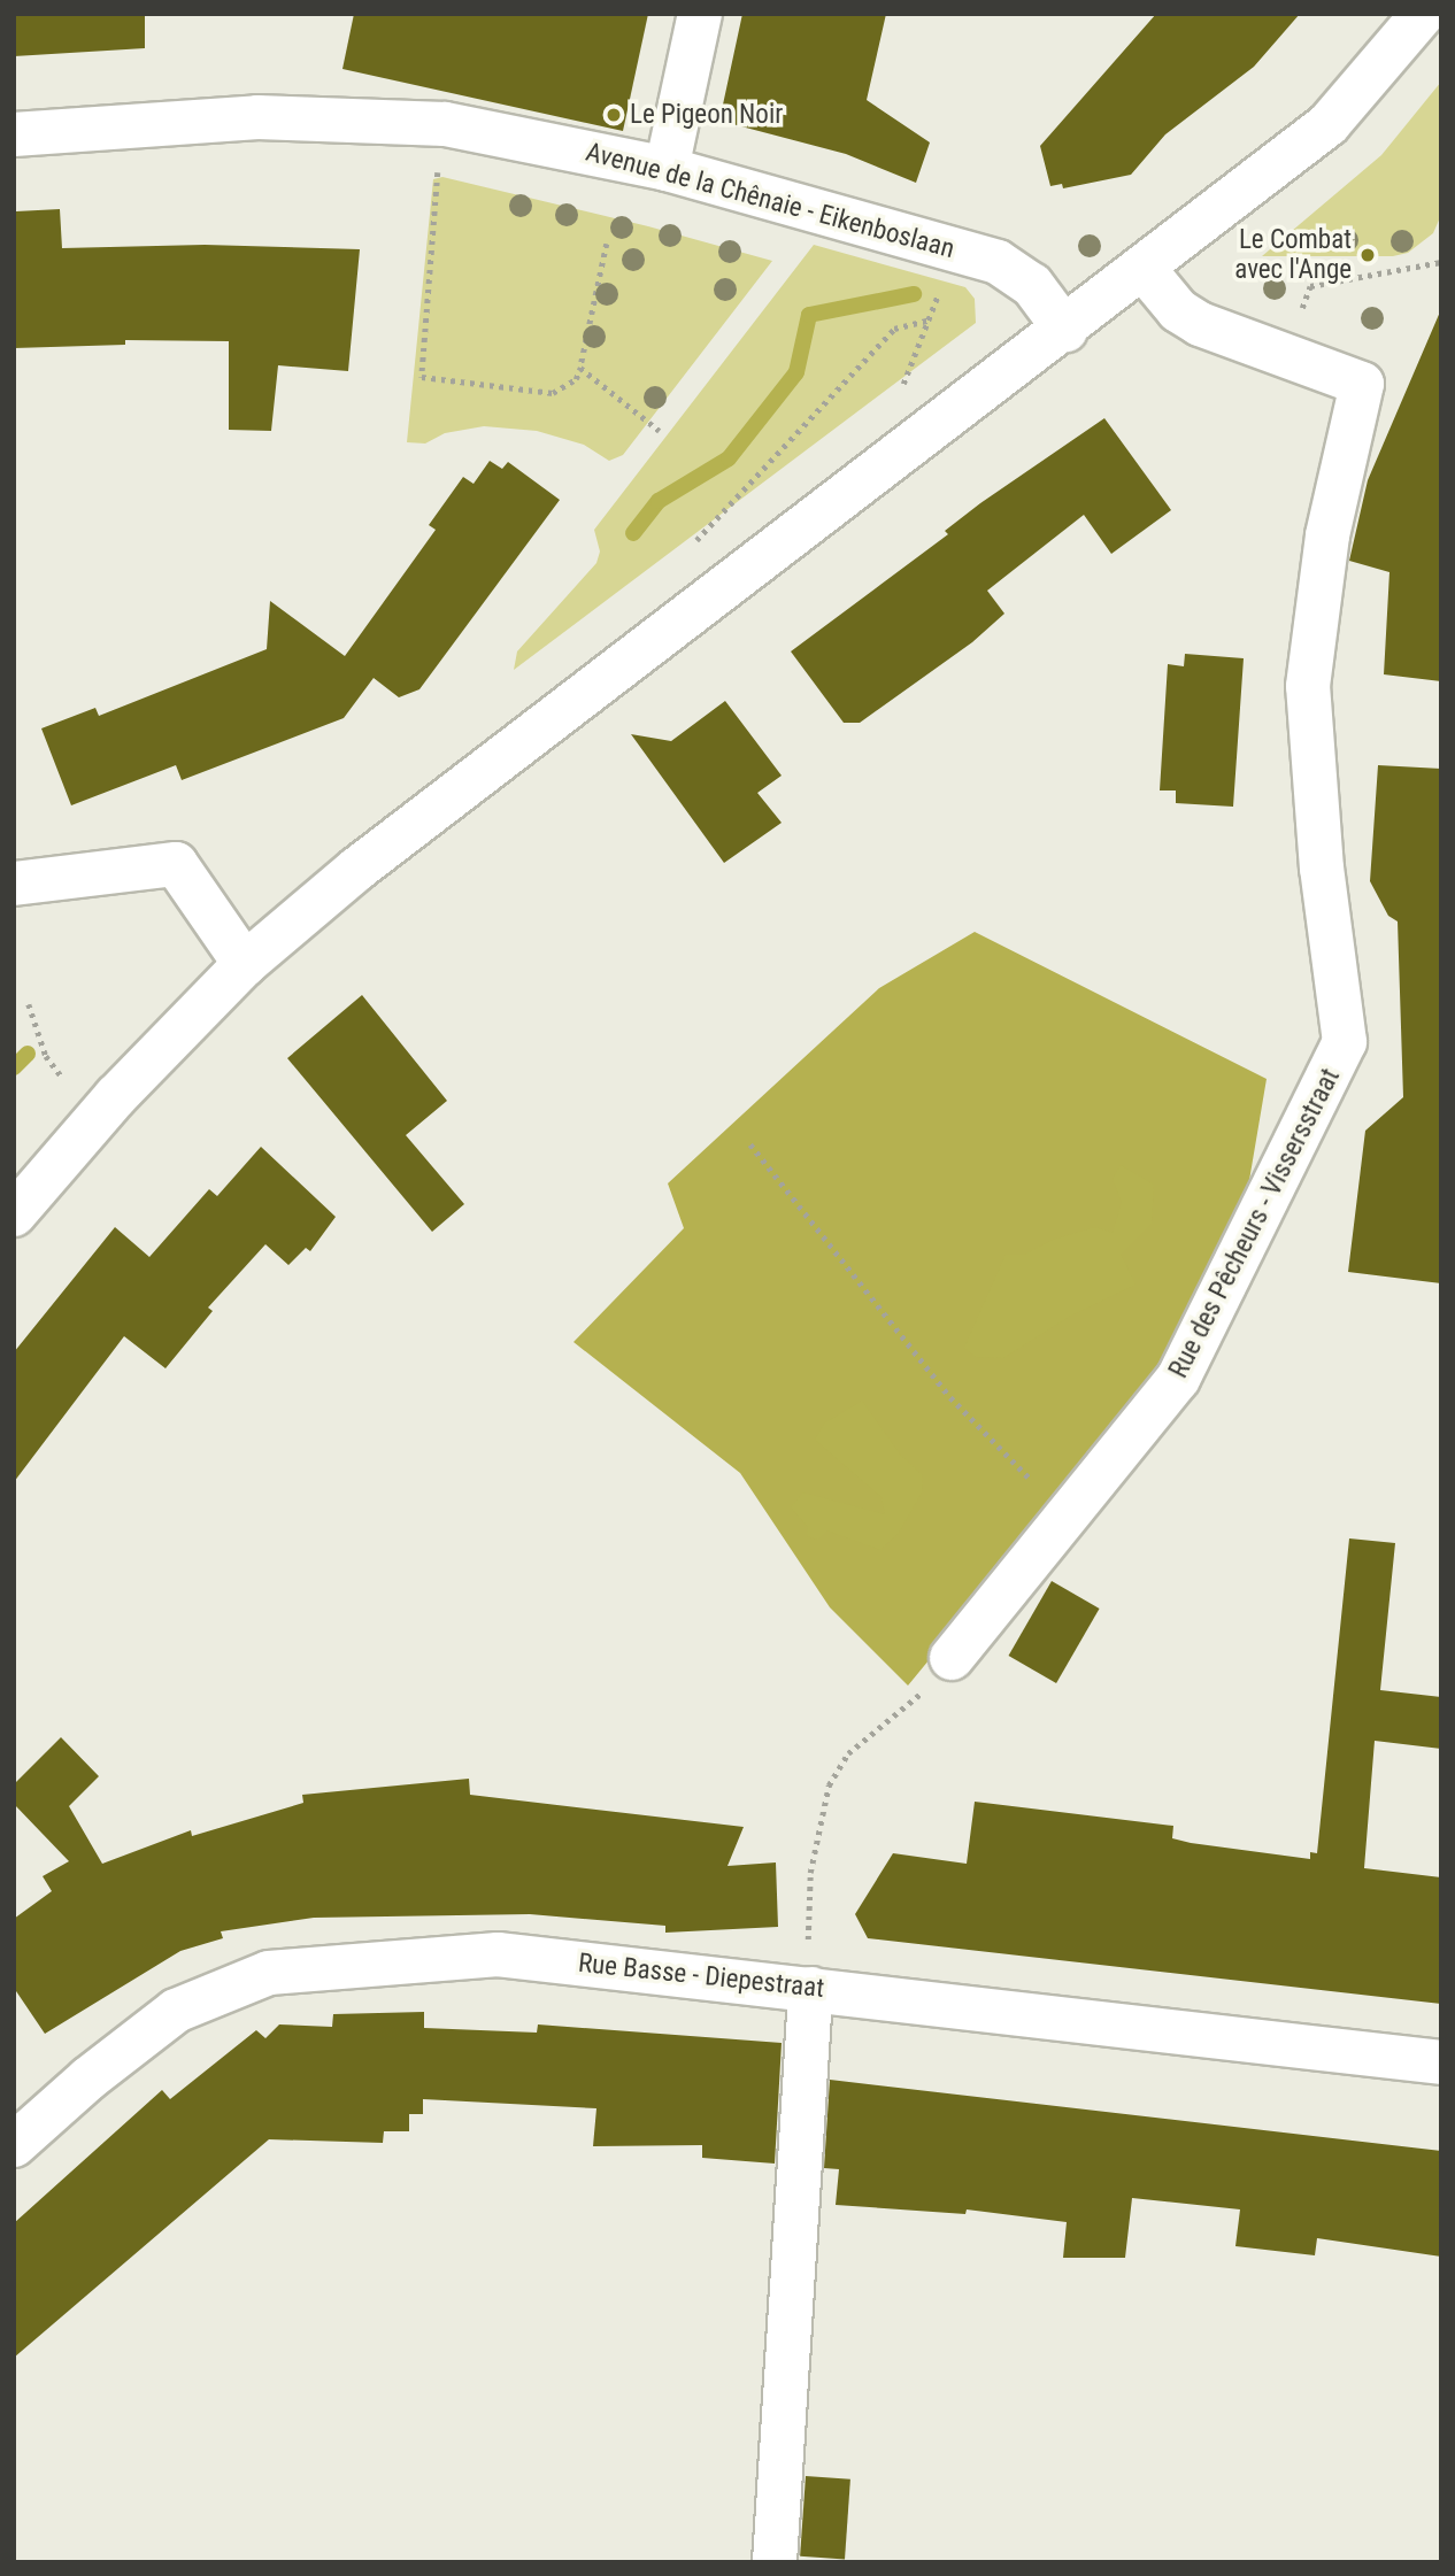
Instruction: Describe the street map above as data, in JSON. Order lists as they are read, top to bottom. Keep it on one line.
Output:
{"streets":{"street":["Avenue de la Chênaie - Eikenboslaan","Rue des Pêcheurs - Vissersstraat","Rue Basse - Diepestraat"]},"places":["Le Pigeon Noir","Le Combat avec l'Ange"]}
